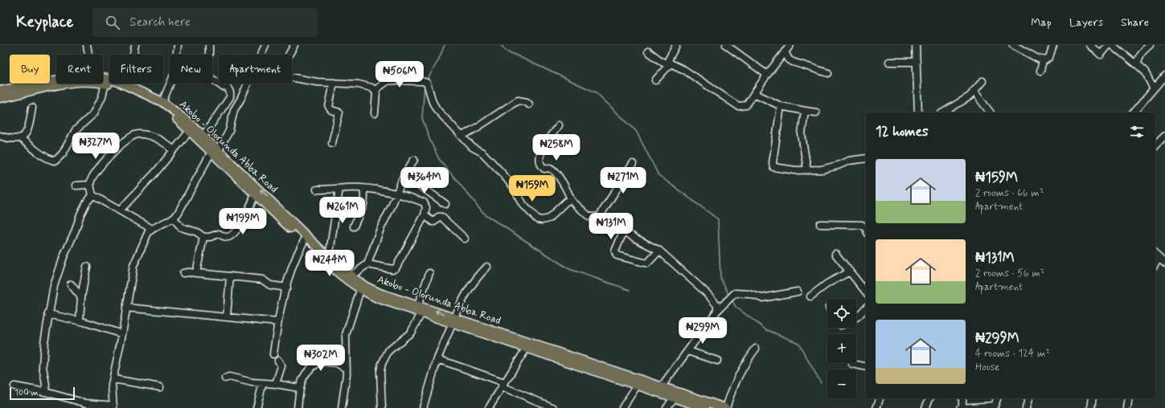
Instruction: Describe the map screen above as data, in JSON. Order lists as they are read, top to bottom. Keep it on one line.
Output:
{"streets":{"main road":["Akobo - Olorunda Abba Road"]},"scale_bar":"100 m","page":{"header":"Keyplace","search":"Search here","nav":["Map","Layers","Share"],"chip":["Buy","Rent","Filters","New","Apartment"],"price":["₦506M","₦327M","₦258M","₦364M","₦271M","₦159M","₦261M","₦199M","₦131M","₦244M","₦299M","₦302M"],"heading":"12 homes","list":[{"name":"₦159M","note":"2 rooms · 66 m² · Apartment"},{"name":"₦131M","note":"2 rooms · 56 m² · Apartment"},{"name":"₦299M","note":"4 rooms · 124 m² · House"}],"map_buttons":["+","−"],"scale":"100 m"}}
